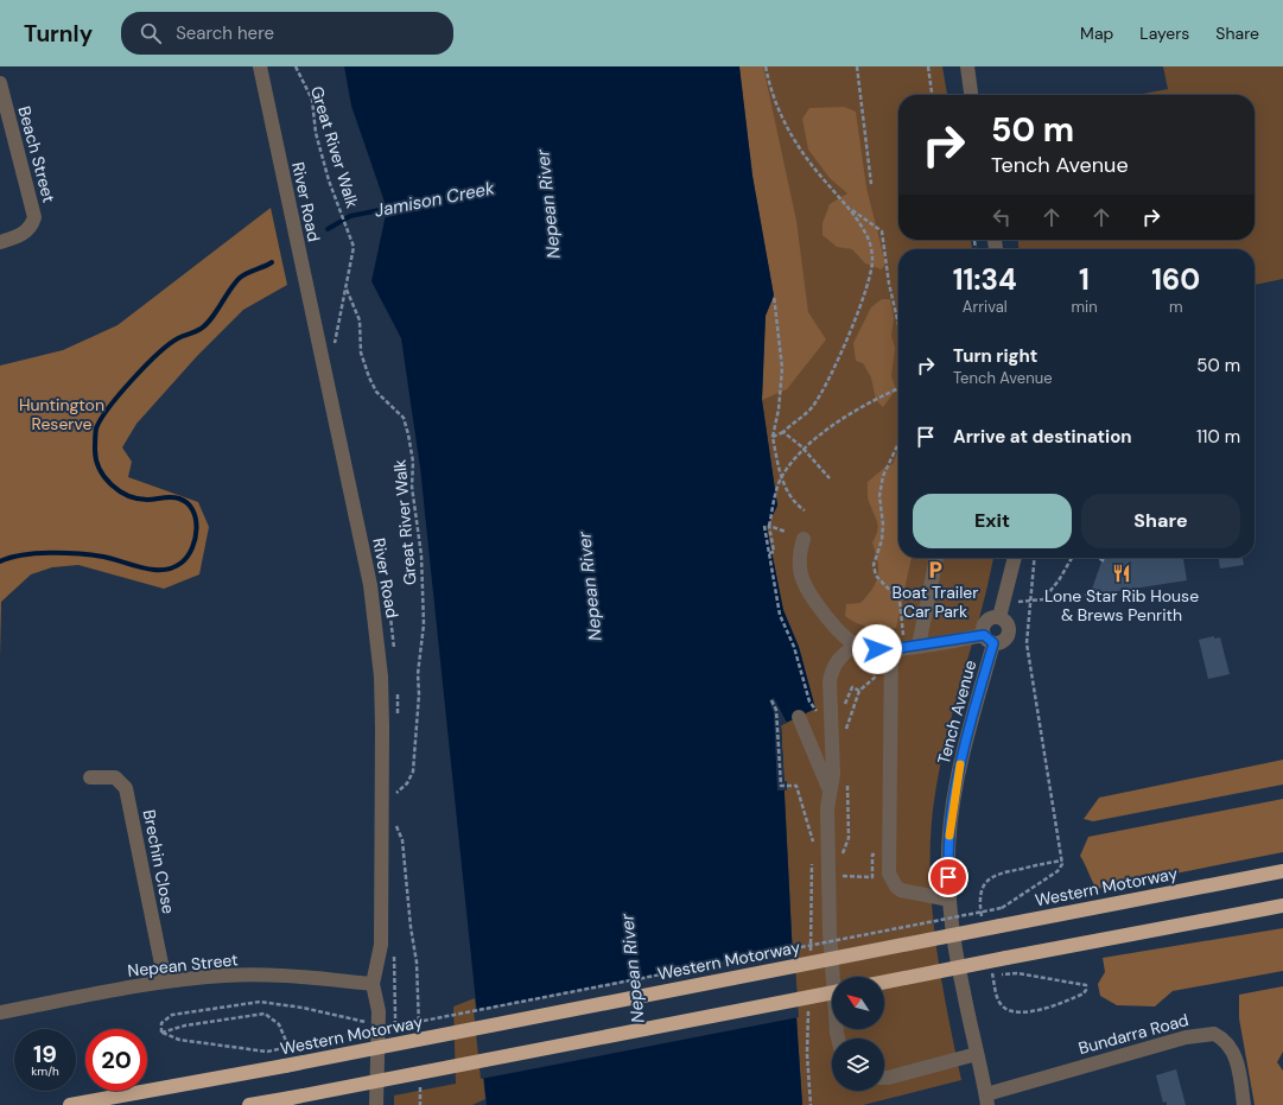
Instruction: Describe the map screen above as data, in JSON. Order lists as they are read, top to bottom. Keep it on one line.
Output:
{"streets":{"highway":["Western Motorway"],"street":["Beach Street","River Road","Tench Avenue","Brechin Close","Nepean Street","Bundarra Road"],"path":["Great River Walk"]},"crossings":[["River Road","Nepean Street"],["Tench Avenue","Bundarra Road"],["Brechin Close","Nepean Street"]],"water":["Jamison Creek","Nepean River"],"parks":["Huntington Reserve"],"places":{"parking":["Boat Trailer Car Park"],"restaurant":["Lone Star Rib House & Brews Penrith"]},"north":"top left","page":{"header":"Turnly","search":"Search here","nav":["Map","Layers","Share"],"turn":["50 m","Tench Avenue"],"eta":["11:34","Arrival","1","min","160","m"],"list":[{"name":"Turn right","note":"Tench Avenue","value":"50 m"},{"name":"Arrive at destination","value":"110 m"}],"buttons":["Exit","Share"],"speed":"19 km/h","limit":"20"}}
